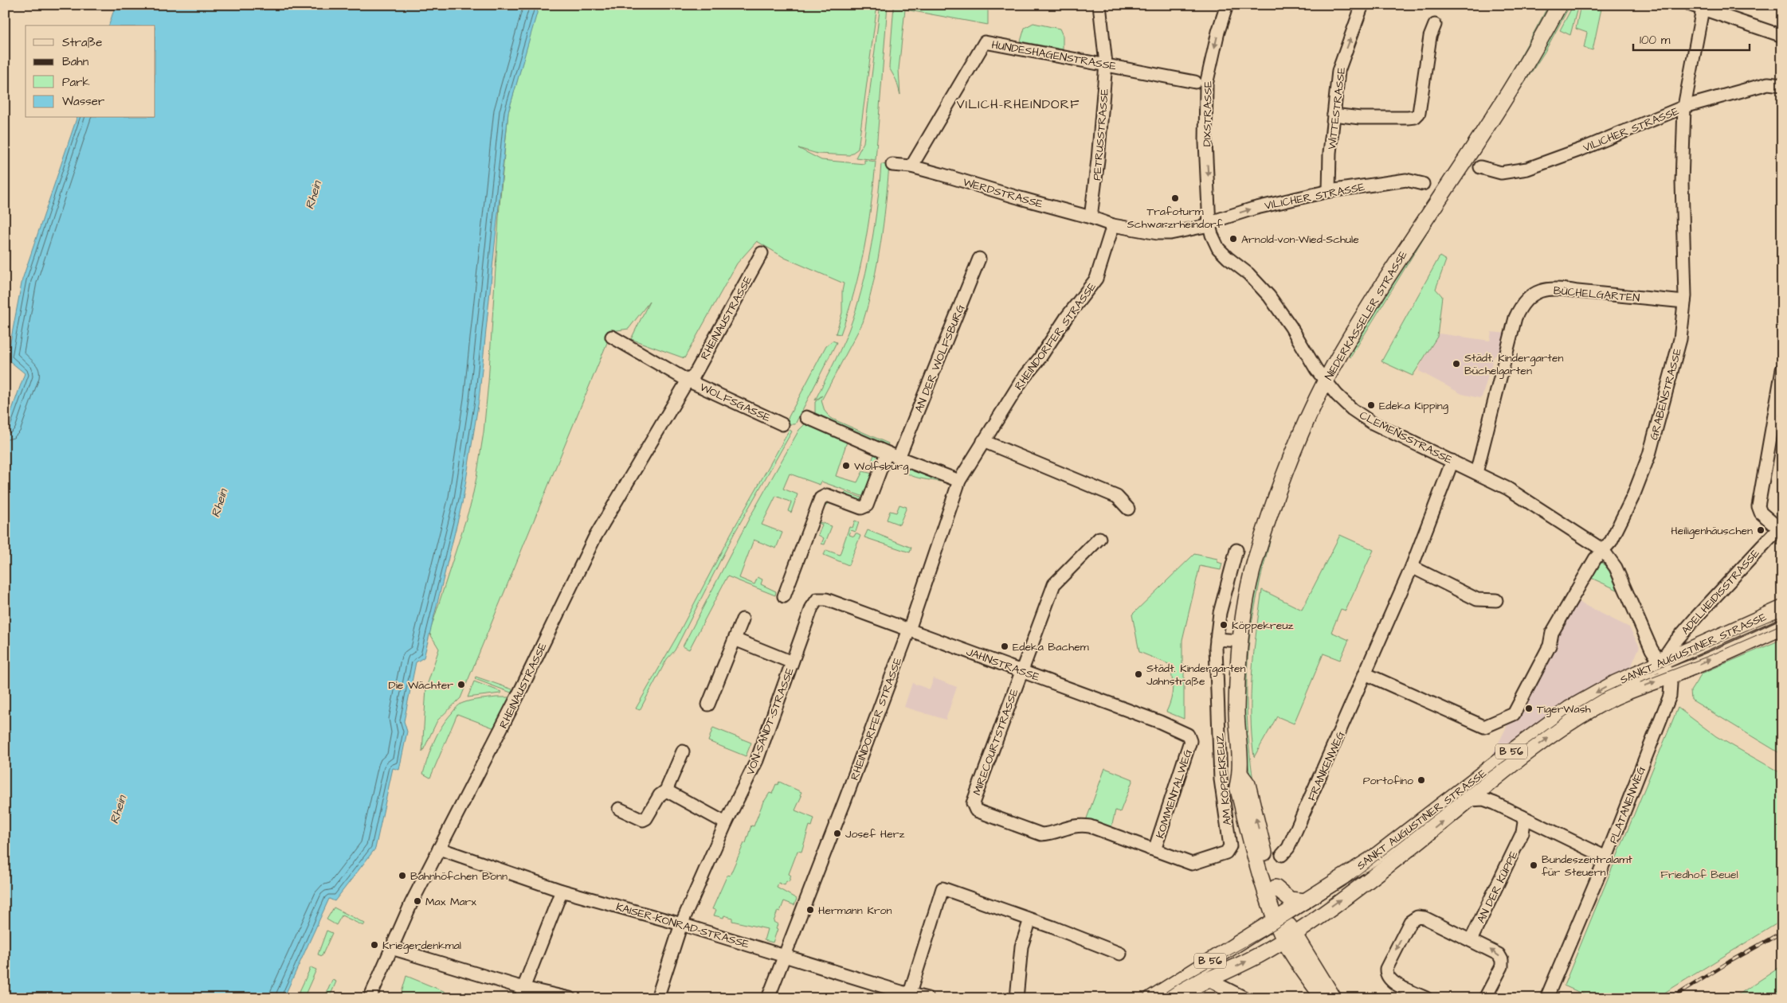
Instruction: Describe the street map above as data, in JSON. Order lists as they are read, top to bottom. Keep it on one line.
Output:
{"streets":{"main road":["NIEDERKASSELER STRASSE","SANKT AUGUSTINER STRASSE","B 56"],"street":["HUNDESHAGENSTRASSE","WITTESTRASSE","DIXSTRASSE","VILICHER STRASSE","PETRUSSTRASSE","WERDSTRASSE","BÜCHELGARTEN","RHEINAUSTRASSE","RHEINDORFER STRASSE","AN DER WOLFSBURG","GRABENSTRASSE","WOLFSGASSE","CLEMENSSTRASSE","ADELHEIDISSTRASSE","JAHNSTRASSE","VON-SANDT-STRASSE","MIRECOURTSTRASSE","FRANKENWEG","AM KÖPPEKREUZ","KOMMENTALWEG","PLATANENWEG","AN DER KÜPPE","KAISER-KONRAD-STRASSE"]},"crossings":[["HUNDESHAGENSTRASSE","PETRUSSTRASSE"],["HUNDESHAGENSTRASSE","WERDSTRASSE"],["WITTESTRASSE","VILICHER STRASSE"],["DIXSTRASSE","VILICHER STRASSE"],["DIXSTRASSE","CLEMENSSTRASSE"],["VILICHER STRASSE","GRABENSTRASSE"],["VILICHER STRASSE","CLEMENSSTRASSE"],["PETRUSSTRASSE","WERDSTRASSE"],["WERDSTRASSE","RHEINDORFER STRASSE"],["BÜCHELGARTEN","GRABENSTRASSE"],["BÜCHELGARTEN","CLEMENSSTRASSE"],["NIEDERKASSELER STRASSE","CLEMENSSTRASSE"],["NIEDERKASSELER STRASSE","SANKT AUGUSTINER STRASSE"],["RHEINAUSTRASSE","WOLFSGASSE"],["RHEINAUSTRASSE","KAISER-KONRAD-STRASSE"],["RHEINDORFER STRASSE","JAHNSTRASSE"],["RHEINDORFER STRASSE","KAISER-KONRAD-STRASSE"],["GRABENSTRASSE","CLEMENSSTRASSE"],["GRABENSTRASSE","FRANKENWEG"],["CLEMENSSTRASSE","ADELHEIDISSTRASSE"],["CLEMENSSTRASSE","SANKT AUGUSTINER STRASSE"],["CLEMENSSTRASSE","FRANKENWEG"],["CLEMENSSTRASSE","PLATANENWEG"],["ADELHEIDISSTRASSE","SANKT AUGUSTINER STRASSE"],["SANKT AUGUSTINER STRASSE","PLATANENWEG"],["JAHNSTRASSE","VON-SANDT-STRASSE"],["JAHNSTRASSE","MIRECOURTSTRASSE"],["JAHNSTRASSE","KOMMENTALWEG"],["VON-SANDT-STRASSE","KAISER-KONRAD-STRASSE"],["MIRECOURTSTRASSE","AM KÖPPEKREUZ"],["MIRECOURTSTRASSE","KOMMENTALWEG"],["AM KÖPPEKREUZ","KOMMENTALWEG"]],"one_way":["WITTESTRASSE","DIXSTRASSE"],"districts":["VILICH-RHEINDORF"],"water":["Rhein"],"parks":["Friedhof Beuel"],"places":["Trafoturm Schwarzrheindorf","Arnold-von-Wied-Schule","Städt. Kindergarten Büchelgarten","Edeka Kipping","Wolfsburg","Heiligenhäuschen","Köppekreuz","Edeka Bachem","Städt. Kindergarten Jahnstraße","Die Wächter","TigerWash","Portofino","Josef Herz","Bundeszentralamt für Steuern","Bahnhöfchen Bonn","Max Marx","Hermann Kron","Kriegerdenkmal"],"legend":["Straße","Bahn","Park","Wasser"],"scale_bar":"100 m"}
